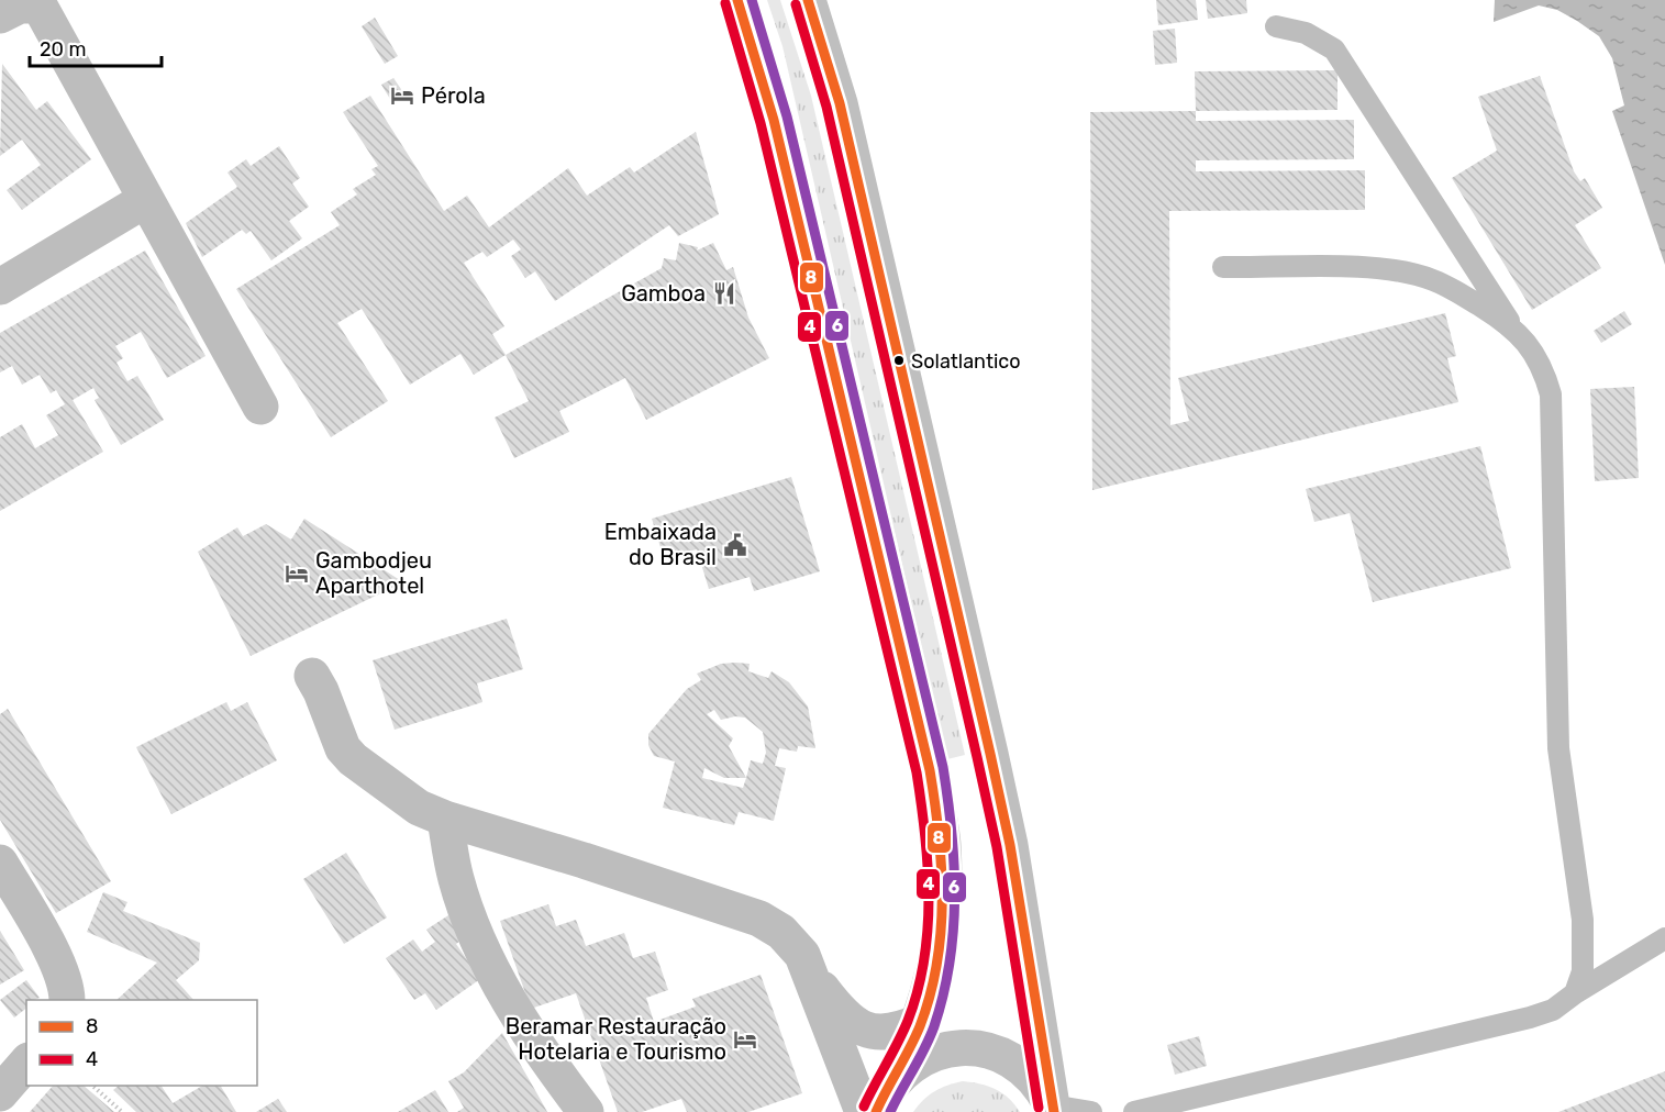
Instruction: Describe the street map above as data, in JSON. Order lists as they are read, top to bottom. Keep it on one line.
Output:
{"places":{"hotel":["Pérola","Gambodjeu Aparthotel","Beramar Restauração Hotelaria e Tourismo"],"restaurant":["Gamboa"],"other":["Solatlantico"],"public building":["Embaixada do Brasil"]},"lines":["transit line 8","transit line 6","transit line 4"],"legend":["8","4"],"scale_bar":"20 m"}
